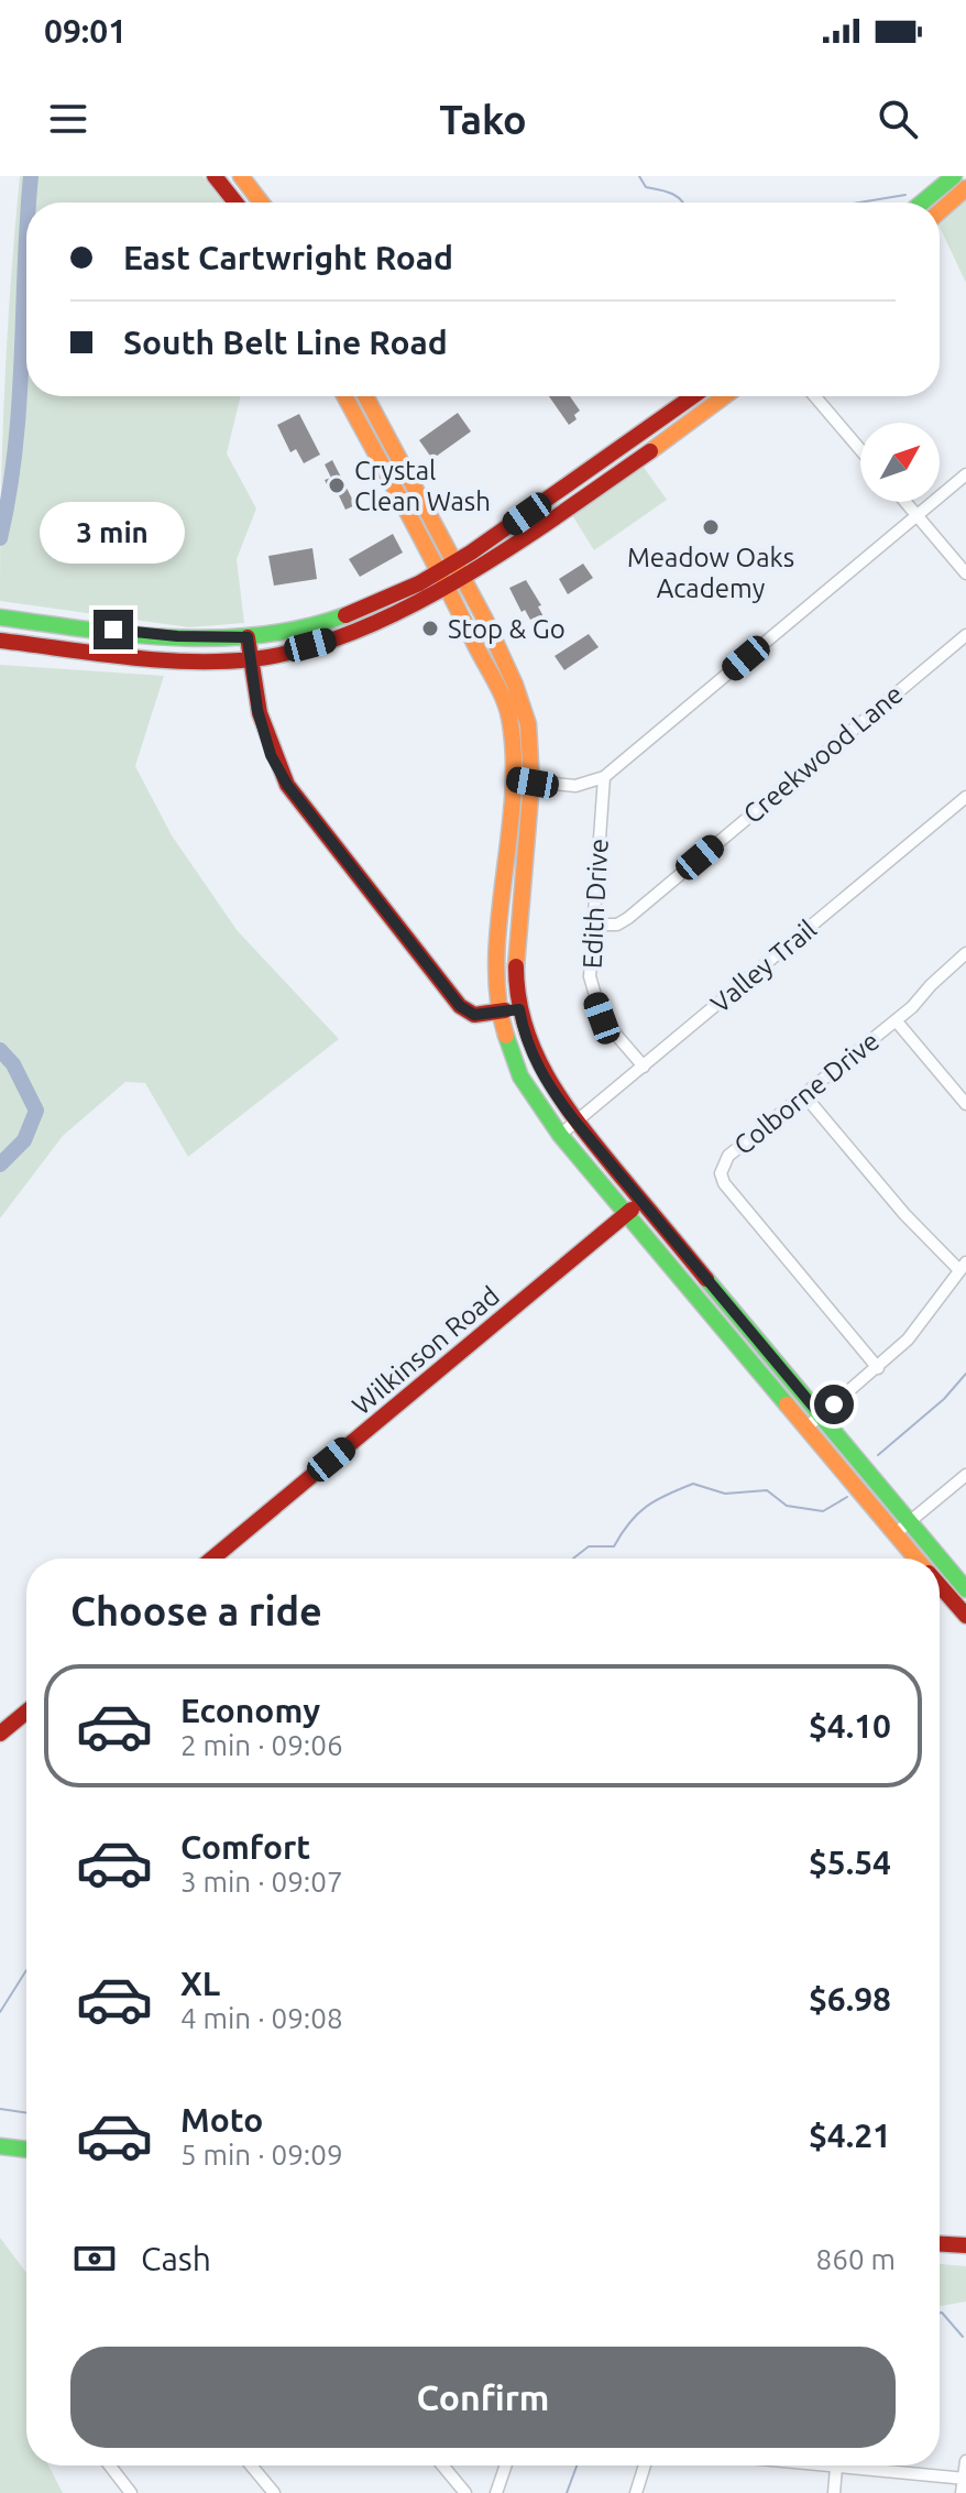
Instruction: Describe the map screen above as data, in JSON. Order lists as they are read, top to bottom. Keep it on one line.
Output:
{"streets":{"main road":["Wilkinson Road"],"street":["Creekwood Lane","Edith Drive","Valley Trail","Colborne Drive"]},"crossings":[["Creekwood Lane","Edith Drive"],["Edith Drive","Valley Trail"]],"places":["Crystal Clean Wash","Meadow Oaks Academy","Stop & Go"],"north":"top right","page":{"status":"09:01","header":"Tako","banner":["East Cartwright Road","South Belt Line Road"],"bubble":"3 min","heading":"Choose a ride","list":[{"name":"Economy","note":"2 min · 09:06","value":"$4.10"},{"name":"Comfort","note":"3 min · 09:07","value":"$5.54"},{"name":"XL","note":"4 min · 09:08","value":"$6.98"},{"name":"Moto","note":"5 min · 09:09","value":"$4.21"}],"pay":["Cash","860 m"],"buttons":"Confirm"}}
